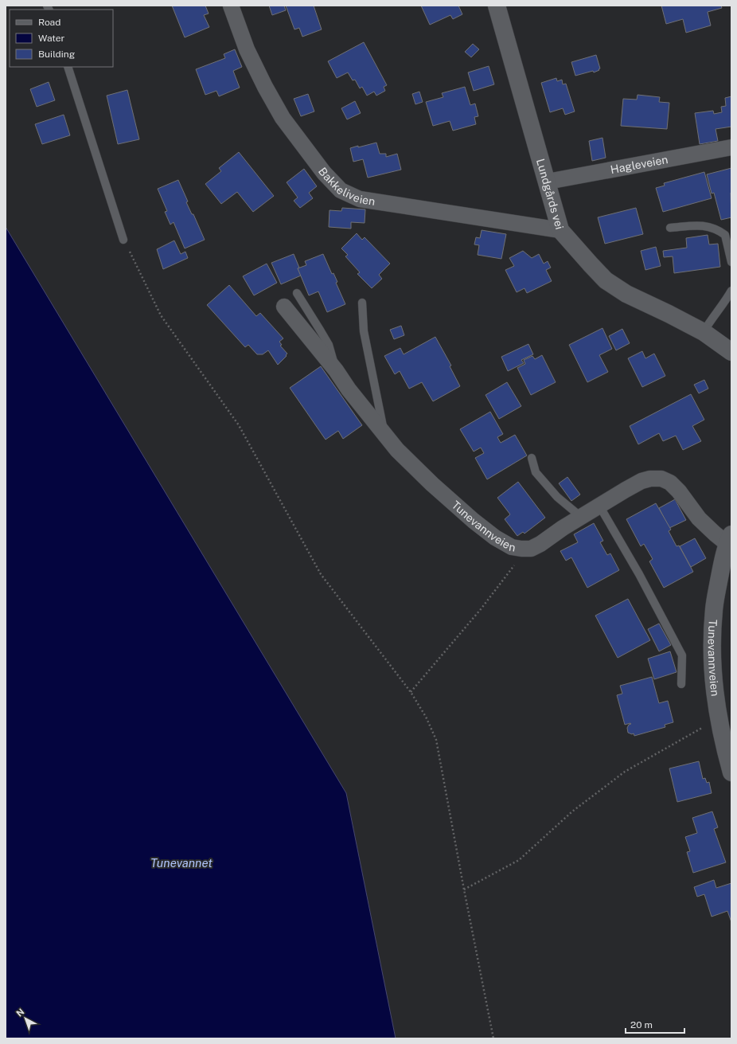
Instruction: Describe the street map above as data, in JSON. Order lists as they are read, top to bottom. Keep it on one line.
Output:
{"streets":{"street":["Hagleveien","Bakkeliveien","Lundgårds vei","Tunevannveien"]},"crossings":[["Hagleveien","Lundgårds vei"],["Bakkeliveien","Lundgårds vei"]],"water":["Tunevannet"],"legend":["Road","Water","Building"],"scale_bar":"20 m","north":"top left"}
